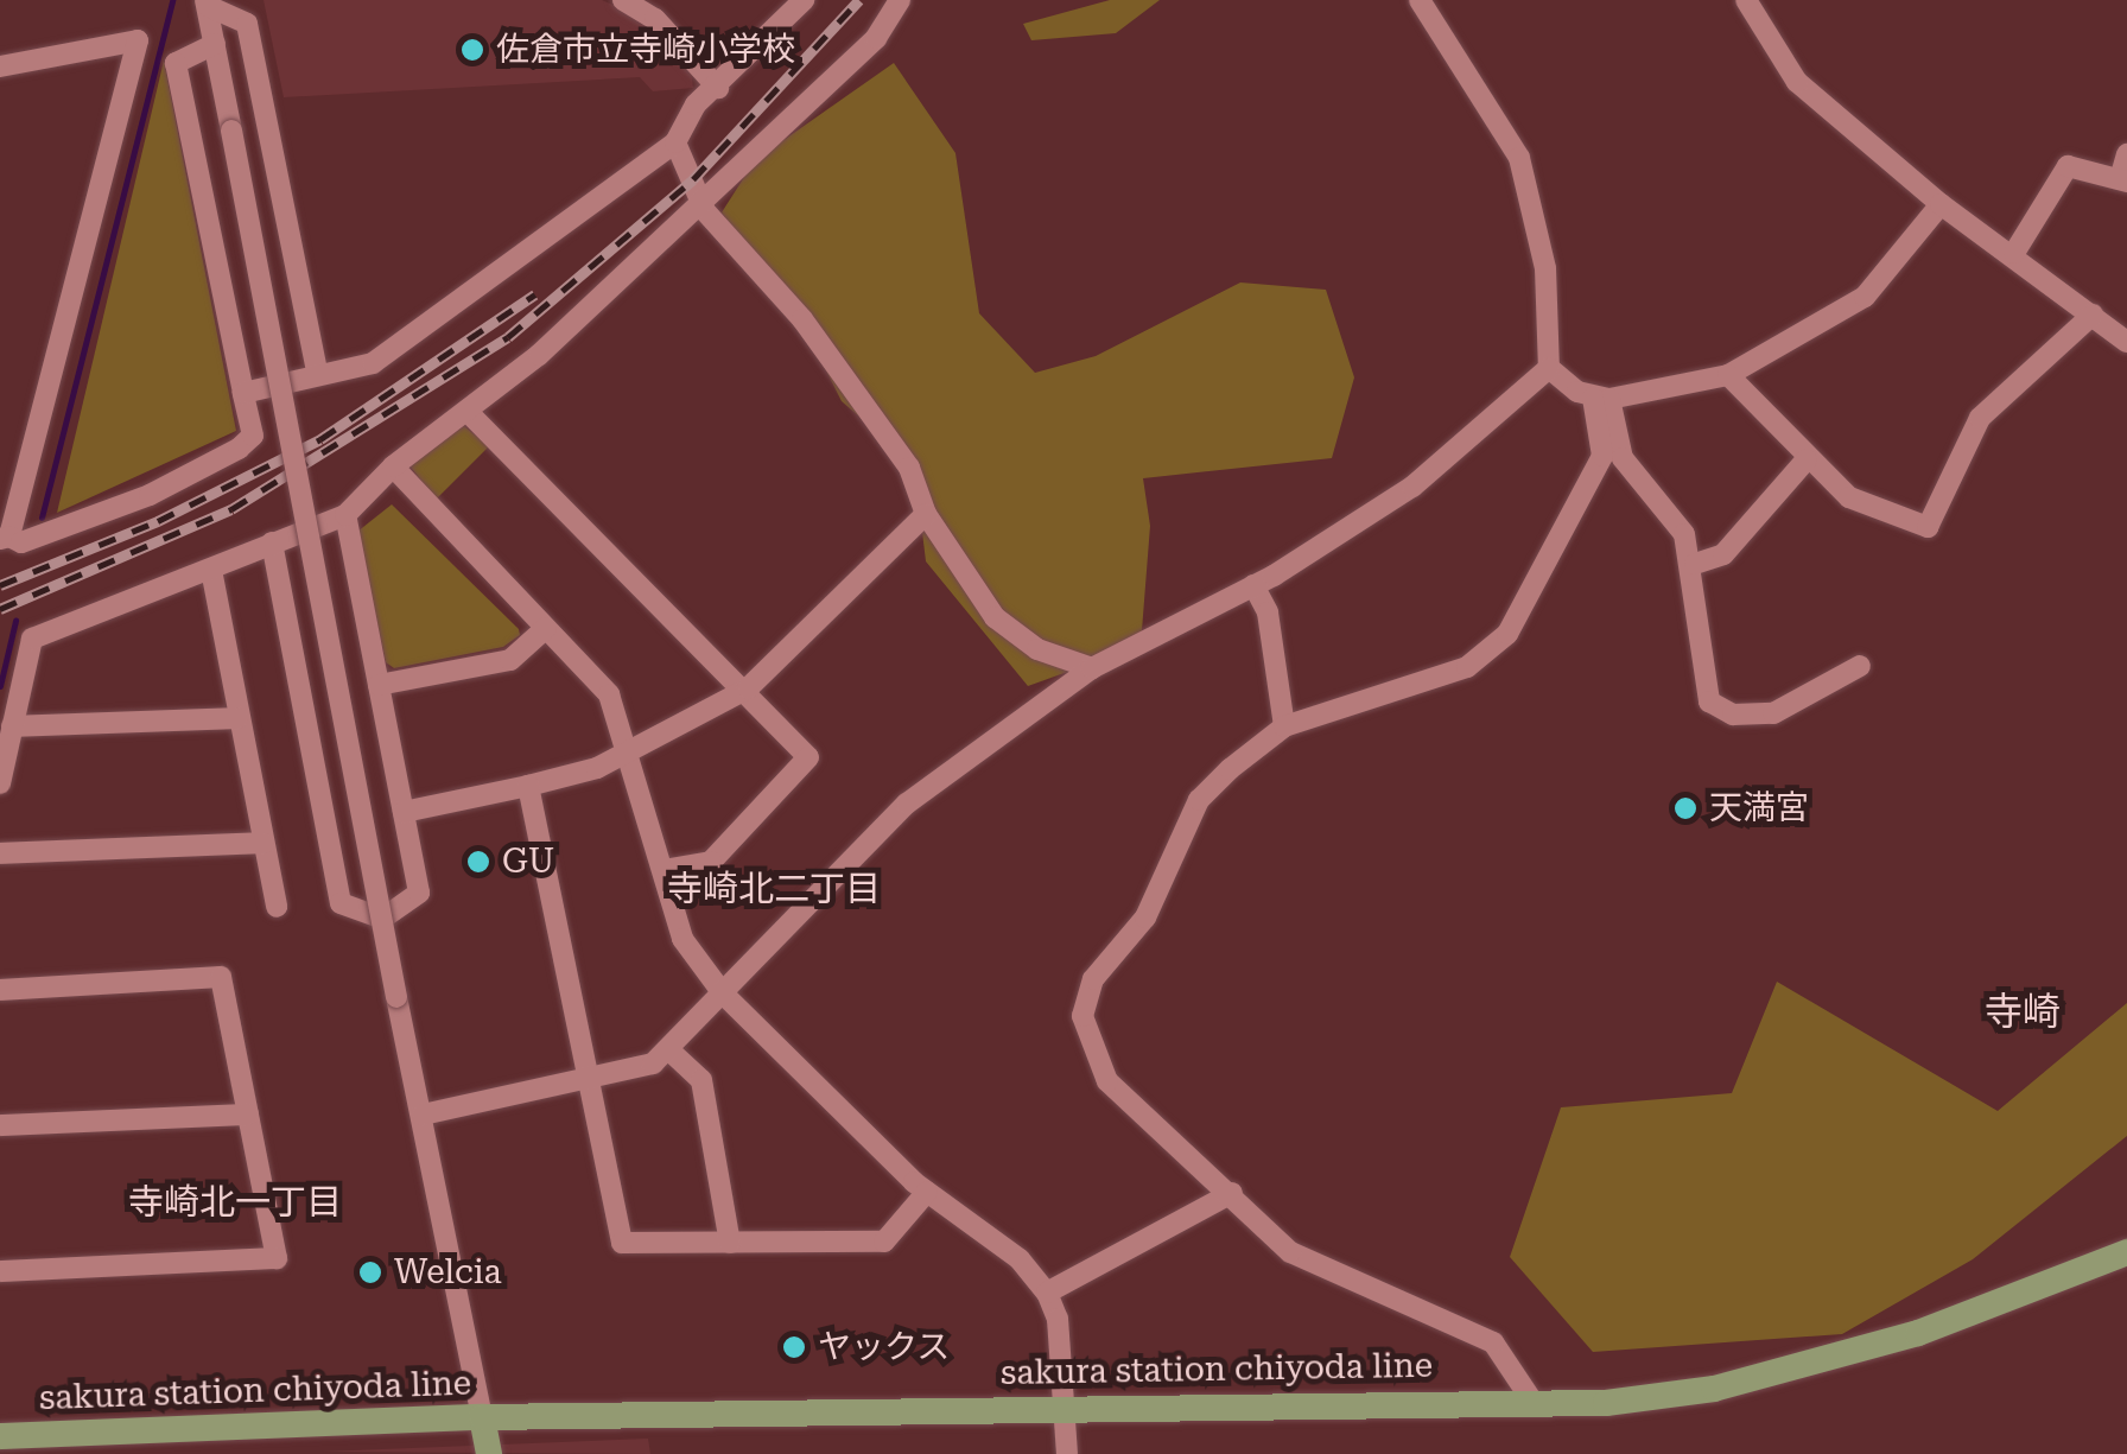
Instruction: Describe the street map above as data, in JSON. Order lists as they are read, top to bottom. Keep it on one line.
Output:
{"streets":{"main road":["sakura station chiyoda line"]},"districts":["寺崎北二丁目","寺崎","寺崎北一丁目"],"places":["佐倉市立寺崎小学校","天満宮","GU","Welcia","ヤックス"]}
